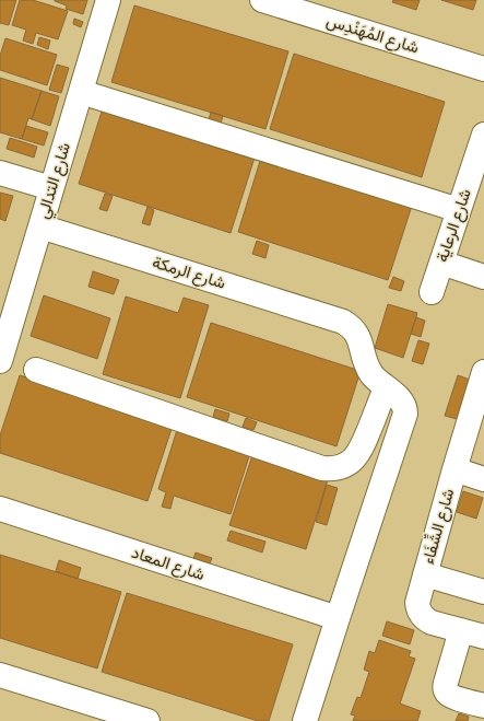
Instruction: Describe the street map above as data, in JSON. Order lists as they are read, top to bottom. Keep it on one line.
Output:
{"streets":{"street":["شارع المُهَنْدِس","شارع التدالي","شارع الرعاية","شارع الرمكة","شارع الشِّفَاء","شارع المعاد"]},"crossings":[["شارع التدالي","شارع الرمكة"],["شارع الرمكة","شارع المعاد"]]}
